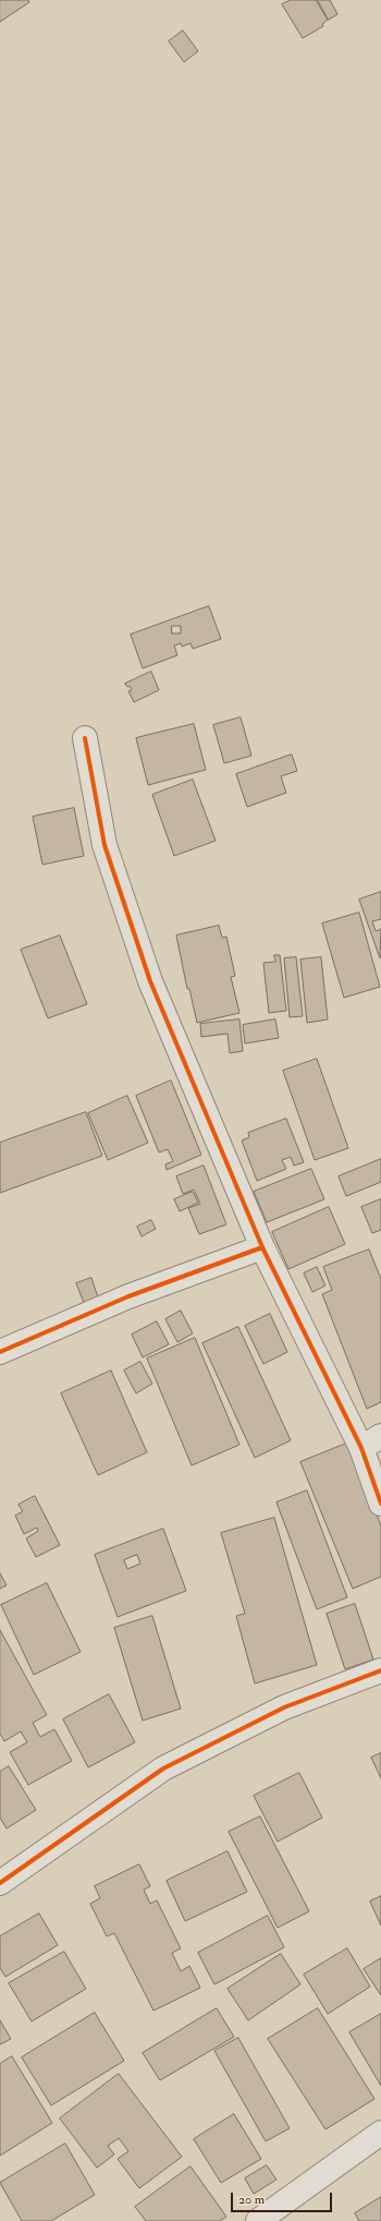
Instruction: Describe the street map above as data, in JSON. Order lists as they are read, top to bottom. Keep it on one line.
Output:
{"scale_bar":"20 m"}
